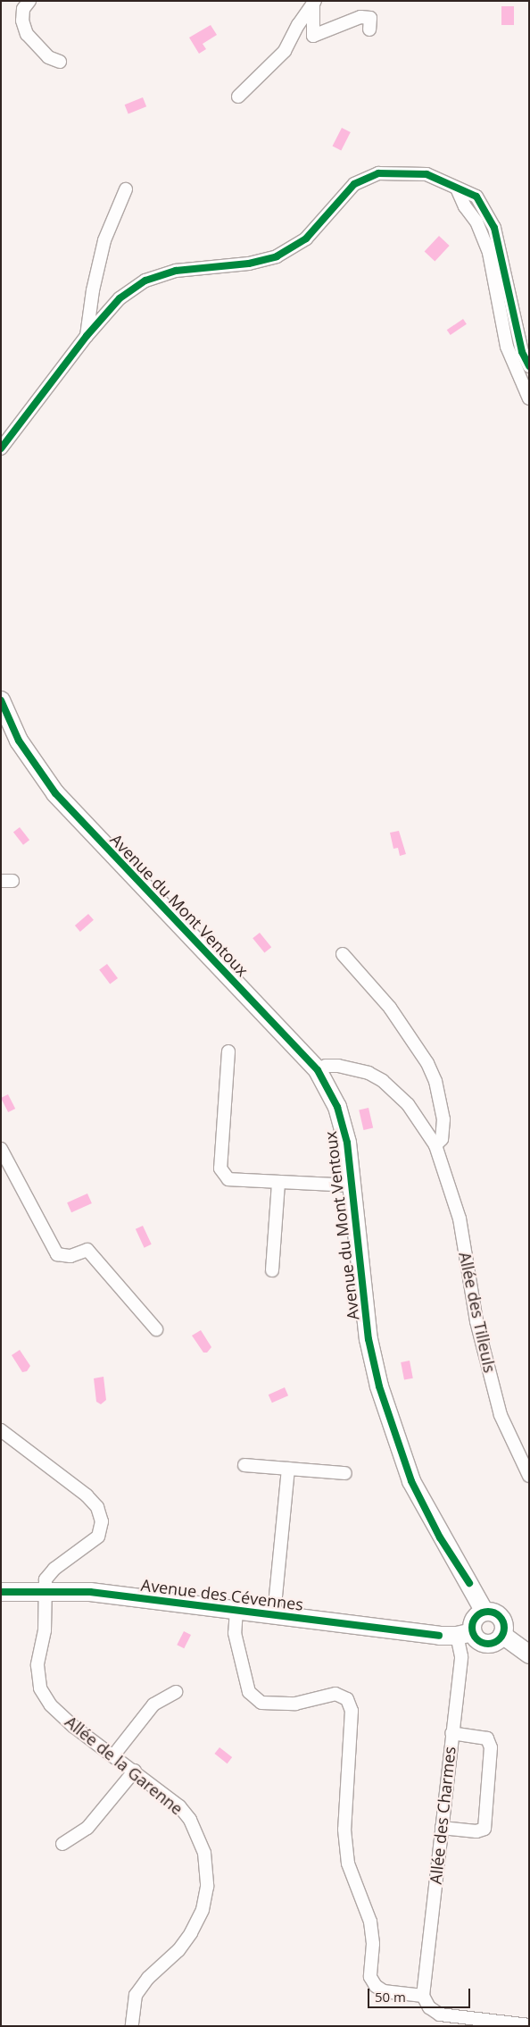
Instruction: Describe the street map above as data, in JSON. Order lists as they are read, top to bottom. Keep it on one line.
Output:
{"streets":{"street":["Avenue du Mont Ventoux","Allée des Tilleuls","Avenue des Cévennes","Allée de la Garenne","Allée des Charmes"]},"crossings":[["Avenue du Mont Ventoux","Allée des Tilleuls"],["Avenue du Mont Ventoux","Avenue des Cévennes"],["Avenue du Mont Ventoux","Allée des Charmes"],["Avenue des Cévennes","Allée de la Garenne"],["Avenue des Cévennes","Allée des Charmes"]],"scale_bar":"50 m"}
